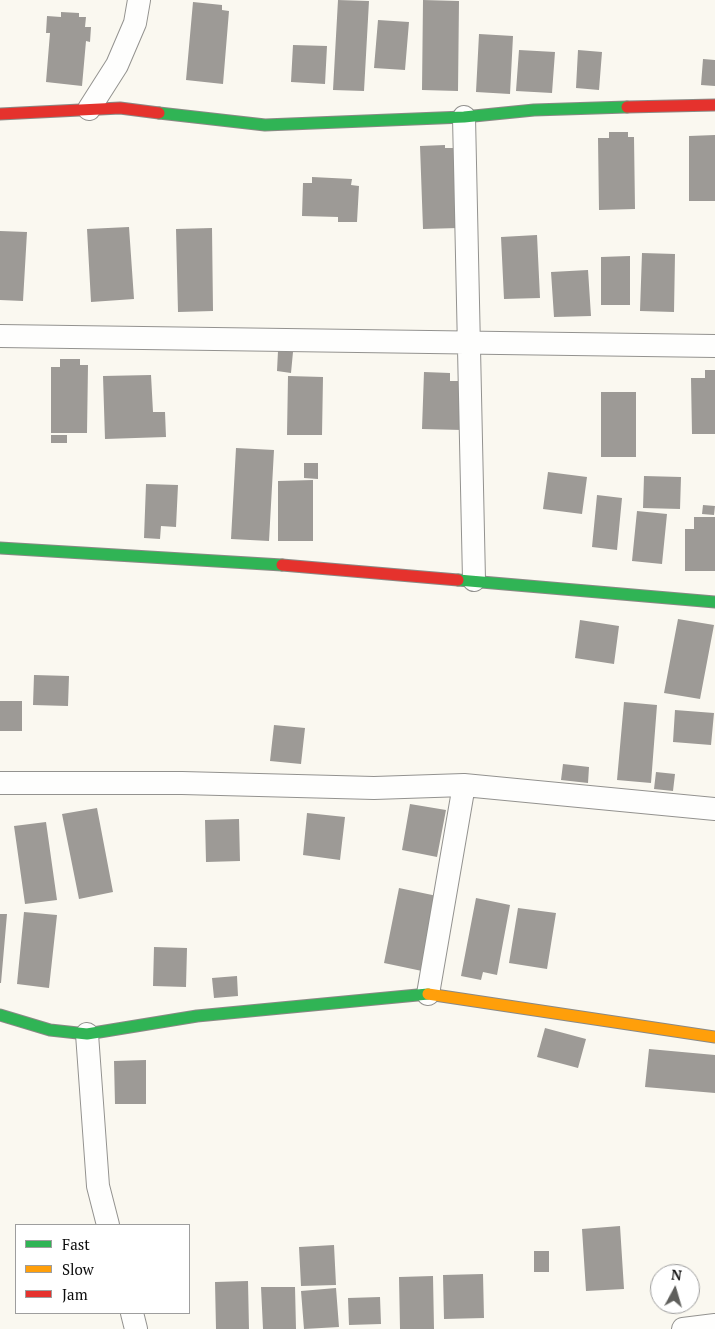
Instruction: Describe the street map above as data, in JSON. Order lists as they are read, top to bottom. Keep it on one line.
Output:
{"legend":["Fast","Slow","Jam"],"north":"top"}
